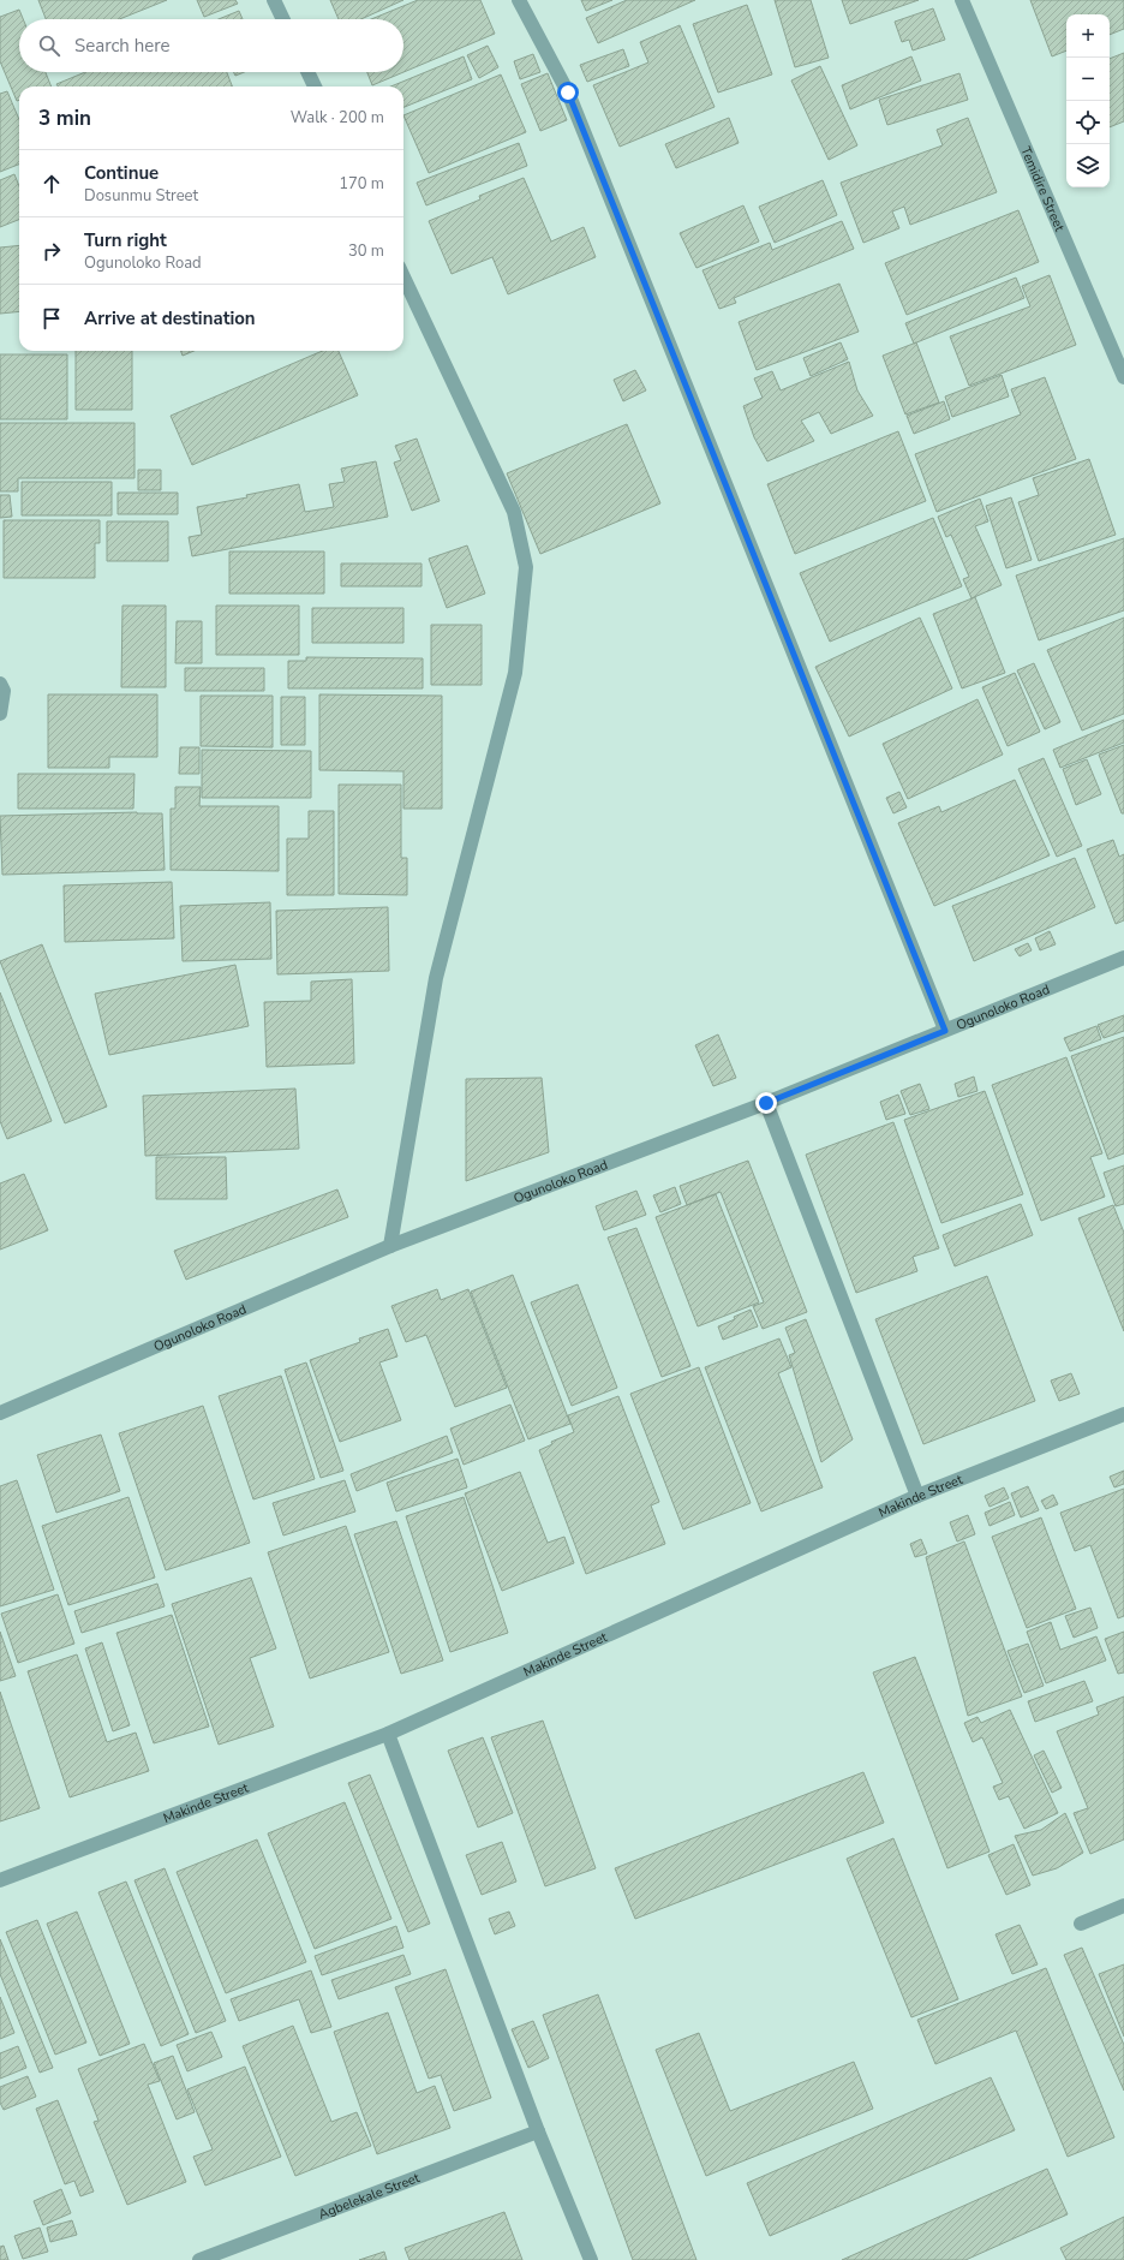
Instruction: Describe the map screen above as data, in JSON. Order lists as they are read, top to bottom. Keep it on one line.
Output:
{"streets":{"street":["Temidire Street","Ogunoloko Road","Makinde Street","Agbelekale Street"]},"page":{"map_buttons":["+","−"],"search":"Search here","heading":["3 min","Walk · 200 m"],"list":[["Continue","Dosunmu Street","170 m"],["Turn right","Ogunoloko Road","30 m"],"Arrive at destination"]}}
